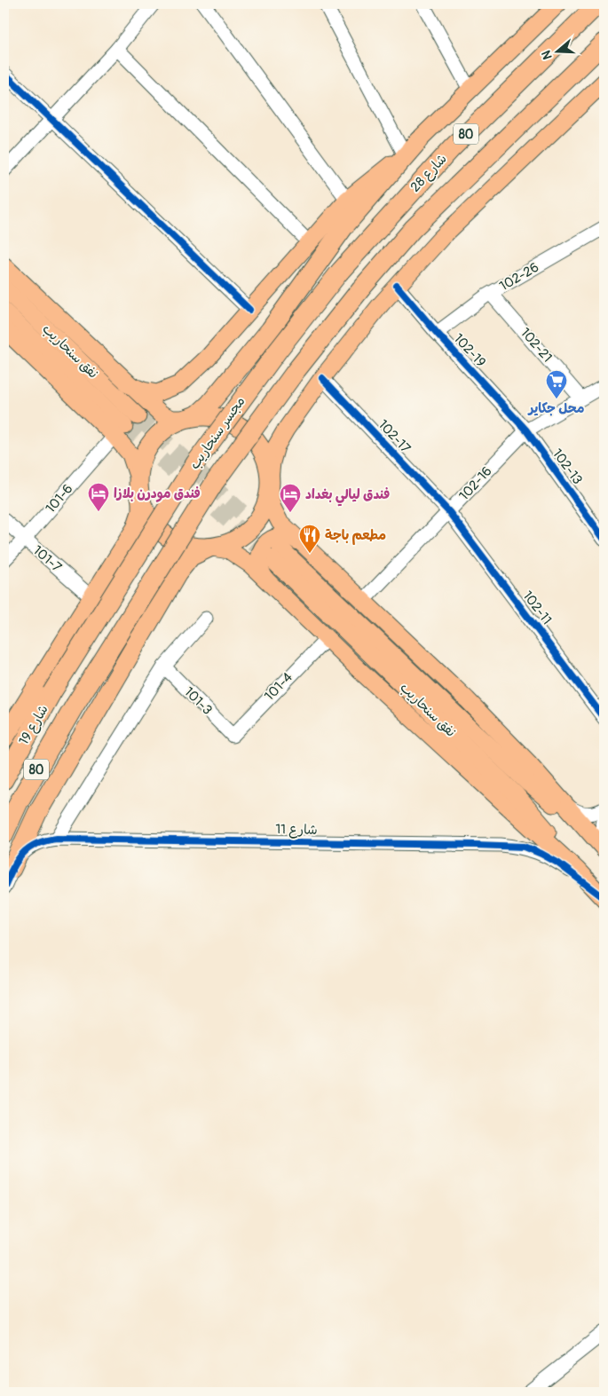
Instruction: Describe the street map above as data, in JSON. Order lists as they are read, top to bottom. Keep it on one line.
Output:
{"streets":{"highway":["80","شارع 28","مجسر سنحاريب","شارع 19"],"main road":["نفق سنحاريب","شارع 11"],"street":["102-26","102-21","102-19","102-17","102-13","102-16","101-6","101-7","102-11","101-4","101-3"]},"crossings":[["شارع 28","مجسر سنحاريب"],["102-26","102-21"],["102-26","102-19"],["102-21","102-16"],["102-19","102-13"],["102-19","102-16"],["نفق سنحاريب","101-6"],["نفق سنحاريب","شارع 11"],["مجسر سنحاريب","شارع 19"],["102-17","102-16"],["102-17","102-11"],["102-13","102-16"],["102-16","102-11"],["101-6","101-7"],["101-4","101-3"],["101-4","شارع 11"]],"places":{"supermarket":["محل جكاير"],"hotel":["فندق مودرن بلازا","فندق ليالي بغداد"],"restaurant":["مطعم باجة"]},"north":"left"}
